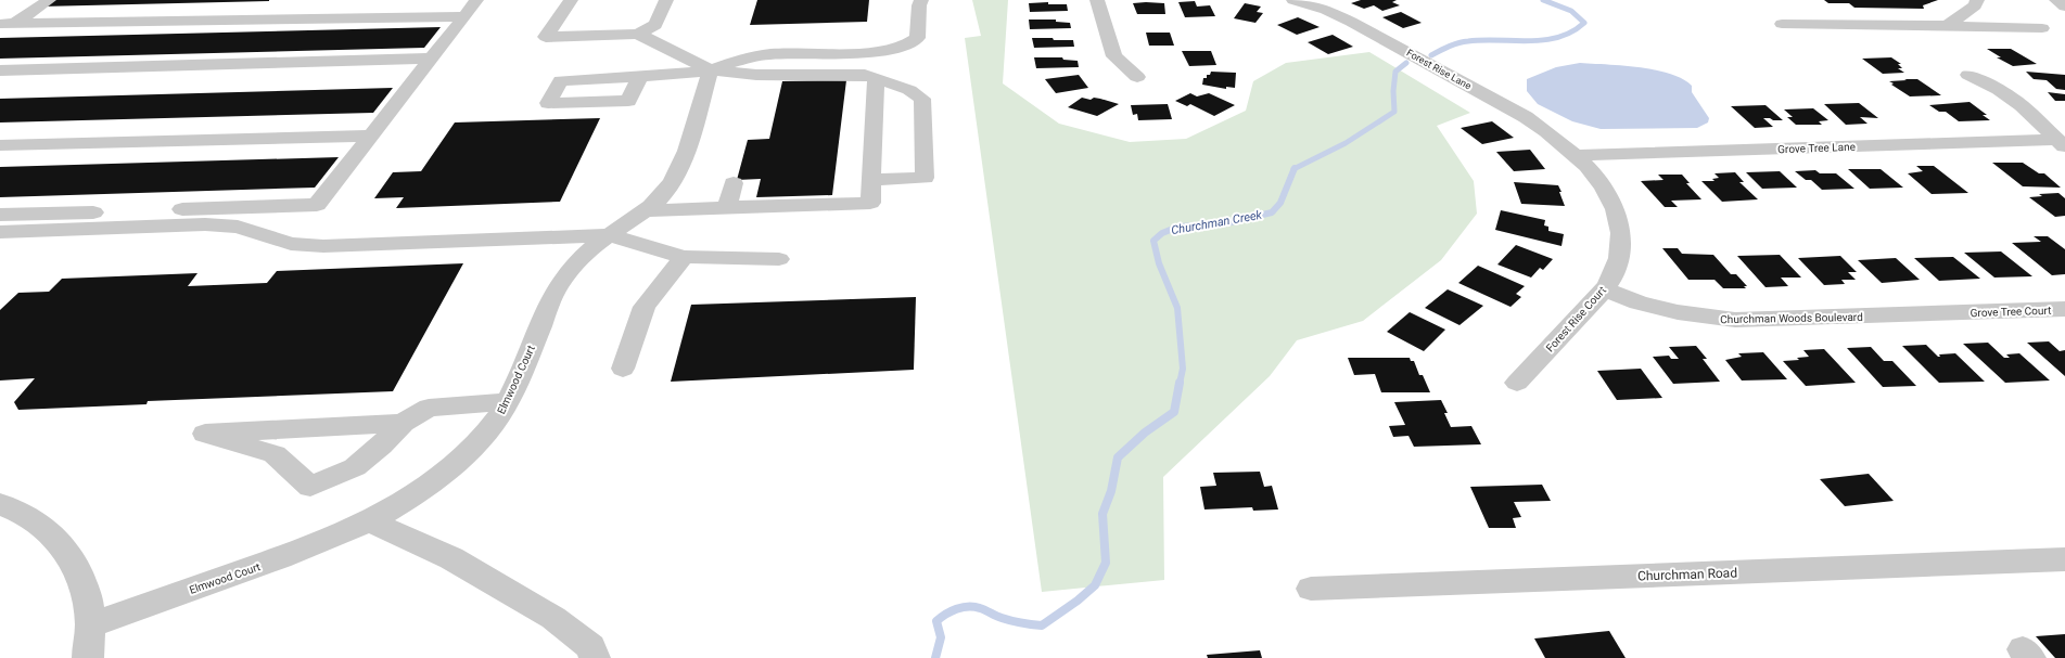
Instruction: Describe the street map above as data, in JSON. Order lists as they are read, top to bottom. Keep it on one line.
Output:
{"streets":{"street":["Forest Rise Lane","Grove Tree Lane","Grove Tree Court","Churchman Woods Boulevard","Forest Rise Court","Elmwood Court","Churchman Road"]},"crossings":[["Forest Rise Lane","Grove Tree Lane"],["Forest Rise Lane","Forest Rise Court"],["Grove Tree Lane","Forest Rise Court"],["Grove Tree Court","Churchman Woods Boulevard"],["Churchman Woods Boulevard","Forest Rise Court"]],"water":["Churchman Creek"]}
